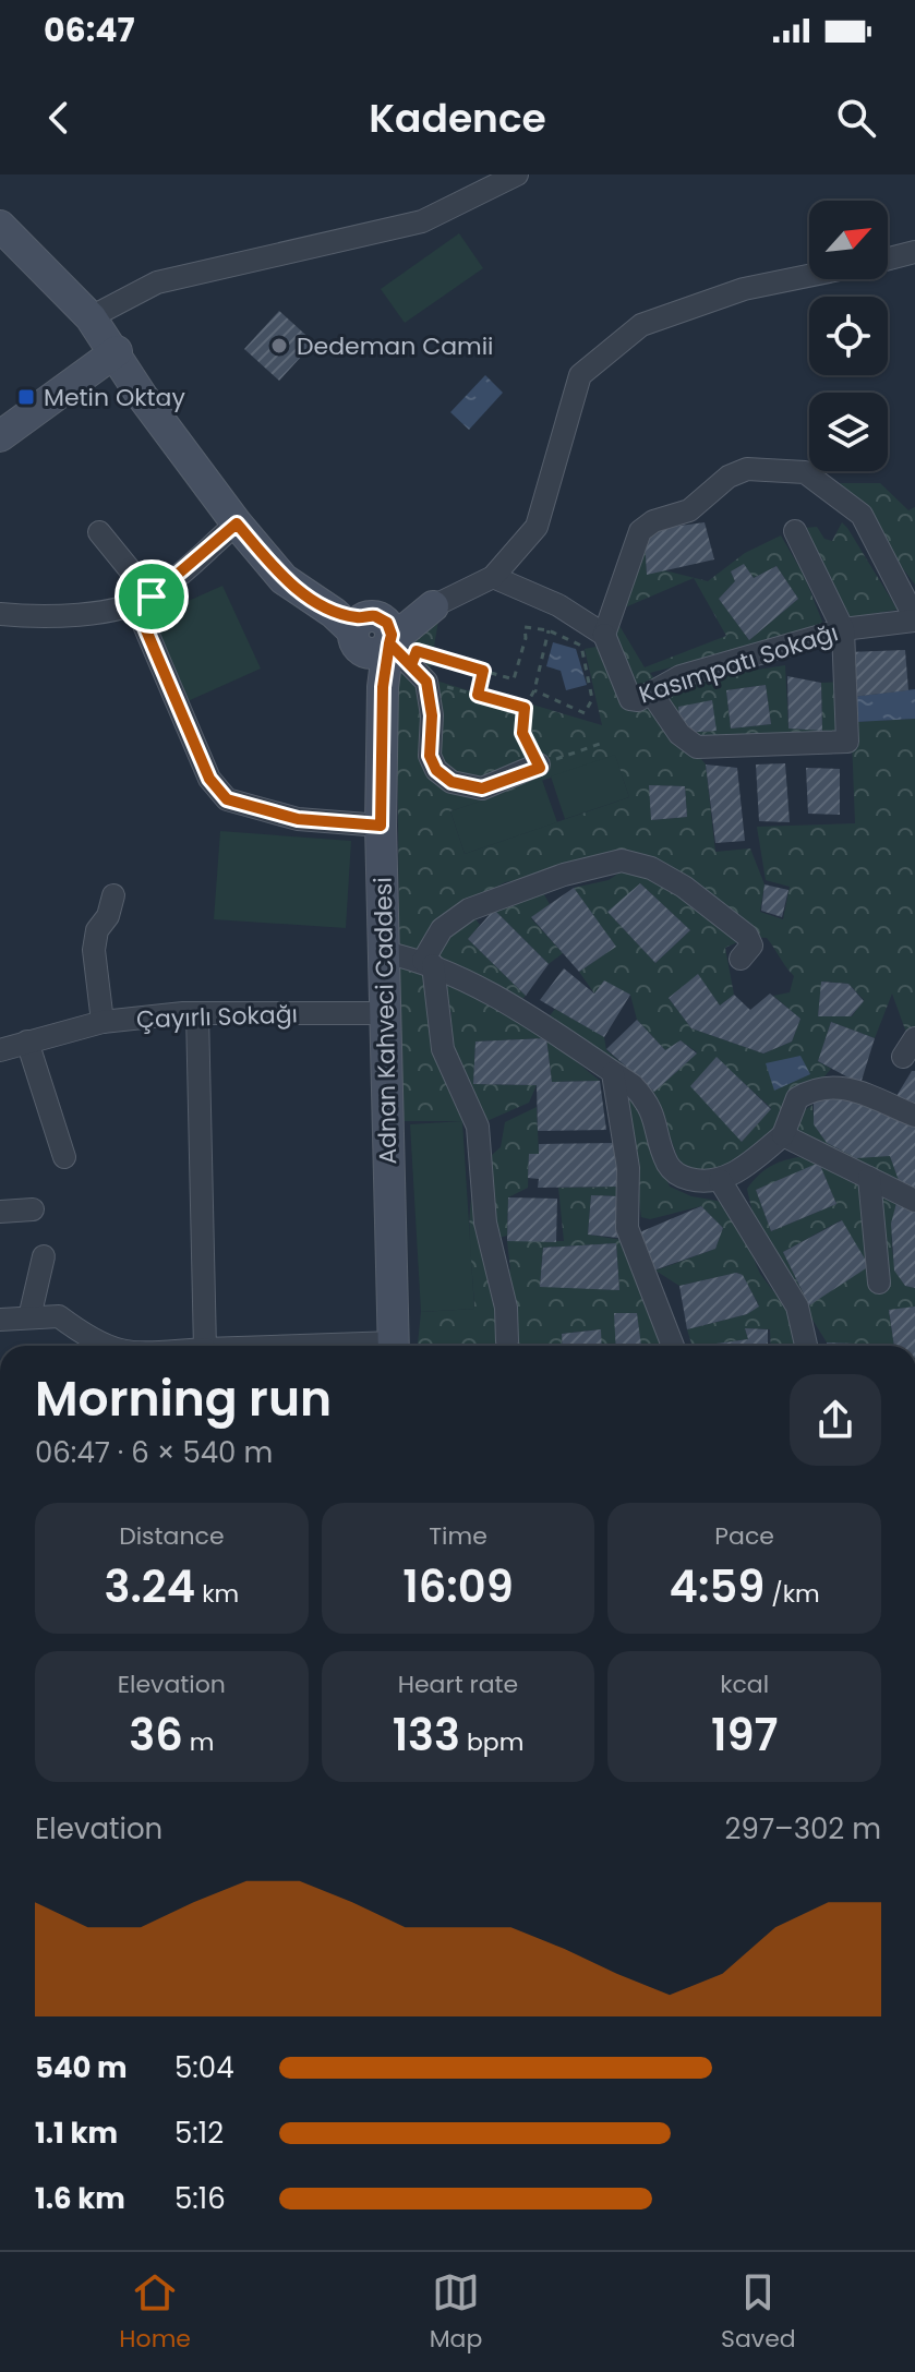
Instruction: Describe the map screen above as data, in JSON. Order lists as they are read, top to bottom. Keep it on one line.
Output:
{"streets":{"main road":["Adnan Kahveci Caddesi"],"street":["Kasımpatı Sokağı","Çayırlı Sokağı"]},"crossings":[["Çayırlı Sokağı","Adnan Kahveci Caddesi"]],"places":{"other":["Dedeman Camii"],"transit":["Metin Oktay"]},"north":"top right","page":{"status":"06:47","header":"Kadence","heading":["Morning run","06:47 · 6 × 540 m"],"stats":[["Distance","3.24 km"],["Time","16:09"],["Pace","4:59 /km"],["Elevation","36 m"],["Heart rate","133 bpm"],["kcal","197"]],"chart":["Elevation","297–302 m"],"list":[{"name":"540 m","note":"5:04"},{"name":"1.1 km","note":"5:12"},{"name":"1.6 km","note":"5:16"}],"tabs":["Home","Map","Saved"]}}
